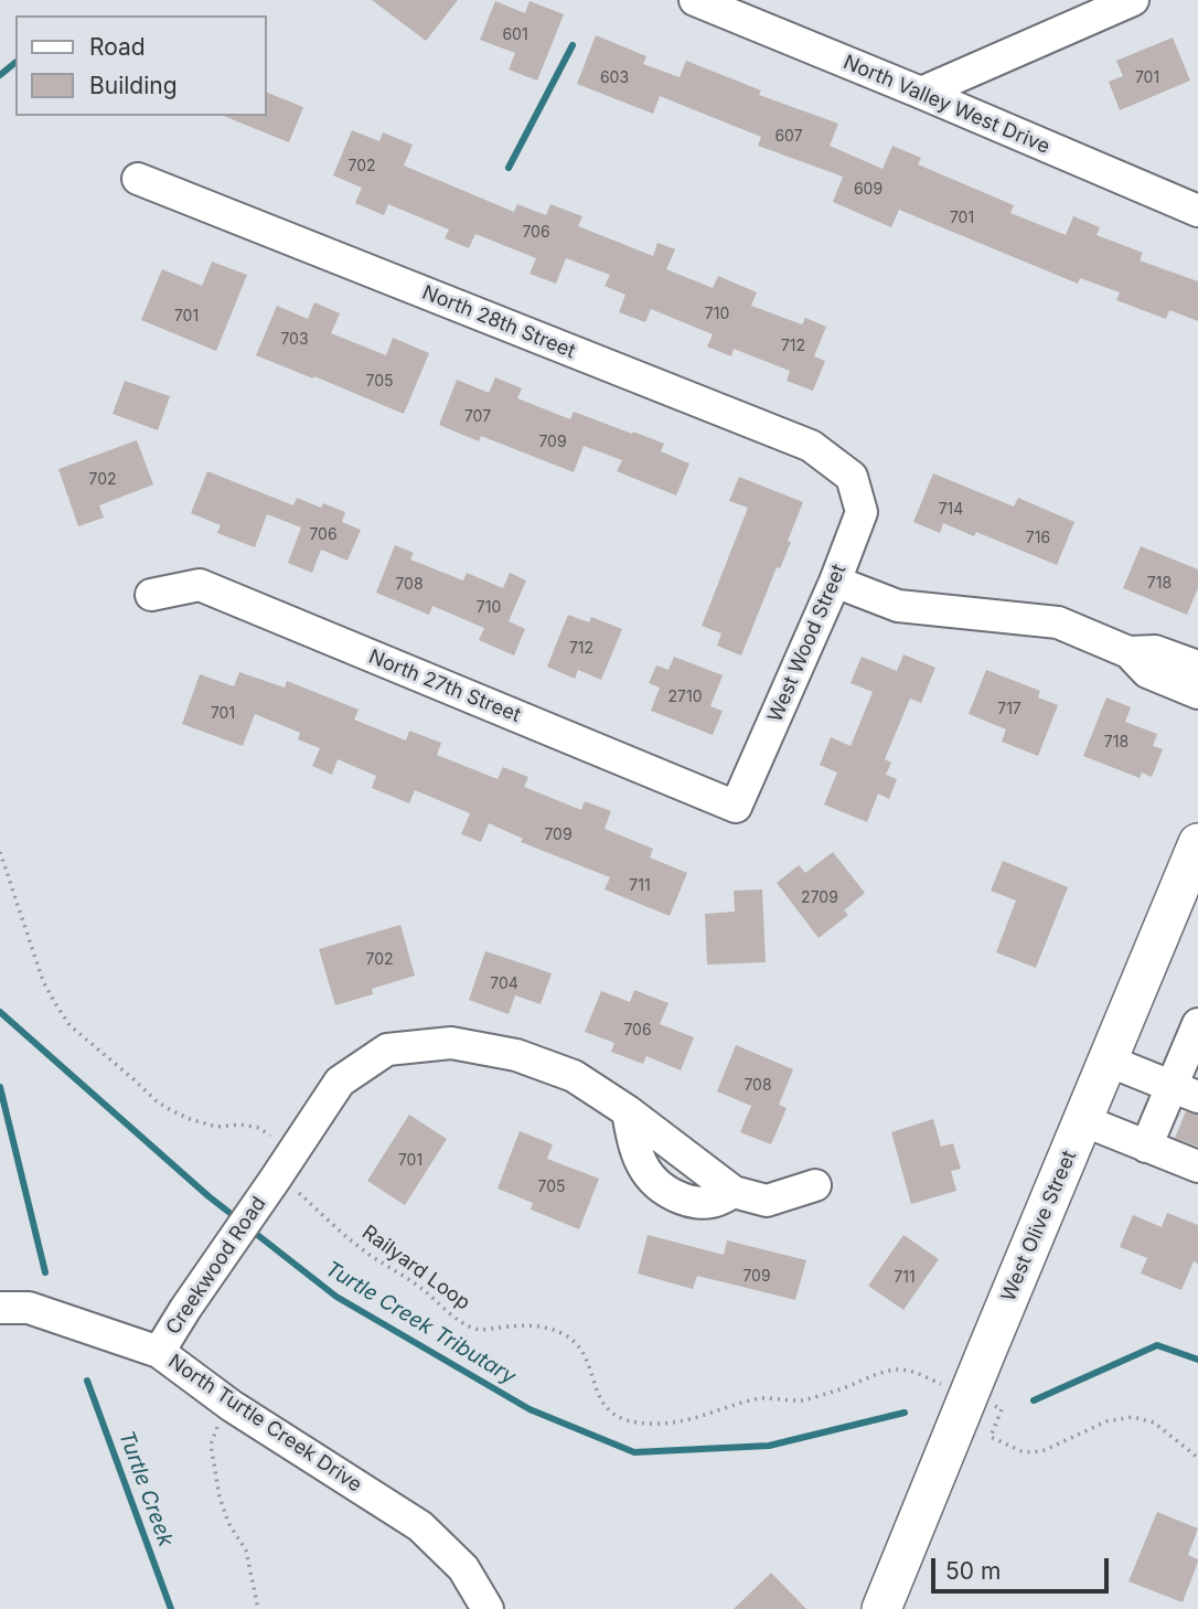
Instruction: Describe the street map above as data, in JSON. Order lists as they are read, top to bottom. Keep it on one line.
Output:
{"streets":{"main road":["West Olive Street"],"street":["North Valley West Drive","North 28th Street","West Wood Street","North 27th Street","Creekwood Road","North Turtle Creek Drive"],"path":["Railyard Loop"]},"crossings":[["North 28th Street","West Wood Street"],["West Wood Street","North 27th Street"],["Creekwood Road","Railyard Loop"],["Creekwood Road","North Turtle Creek Drive"]],"water":["Turtle Creek Tributary","Turtle Creek"],"house_numbers":["601","603","701","607","702","609","701","706","710","701","703","712","705","707","709","702","714","706","716","718","708","710","712","2710","717","701","718","709","711","2709","702","704","706","708","701","705","709","711"],"legend":["Road","Building"],"scale_bar":"50 m"}
